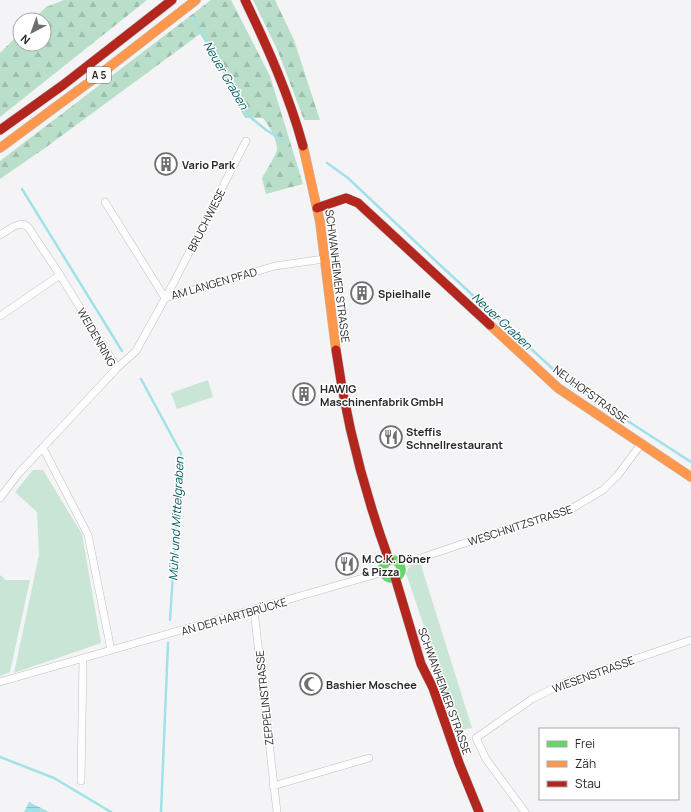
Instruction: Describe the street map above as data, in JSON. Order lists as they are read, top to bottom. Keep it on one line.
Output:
{"streets":{"main road":["A 5","SCHWANHEIMER STRASSE","NEUHOFSTRASSE"],"street":["BRUCHWIESE","AM LANGEN PFAD","WEIDENRING","WESCHNITZSTRASSE","AN DER HARTBRÜCKE","WIESENSTRASSE","ZEPPELINSTRASSE"]},"crossings":[["BRUCHWIESE","AM LANGEN PFAD"],["SCHWANHEIMER STRASSE","AM LANGEN PFAD"],["SCHWANHEIMER STRASSE","NEUHOFSTRASSE"],["SCHWANHEIMER STRASSE","WESCHNITZSTRASSE"],["SCHWANHEIMER STRASSE","AN DER HARTBRÜCKE"],["AM LANGEN PFAD","WEIDENRING"],["NEUHOFSTRASSE","WESCHNITZSTRASSE"],["WESCHNITZSTRASSE","AN DER HARTBRÜCKE"],["AN DER HARTBRÜCKE","ZEPPELINSTRASSE"]],"water":["Neuer Graben","Mühl und Mittelgraben"],"places":{"building":["Vario Park","Spielhalle","HAWIG Maschinenfabrik GmbH"],"restaurant":["Steffis Schnellrestaurant","M.C.K. Döner & Pizza"],"mosque":["Bashier Moschee"]},"legend":["Frei","Zäh","Stau"],"north":"bottom left"}
